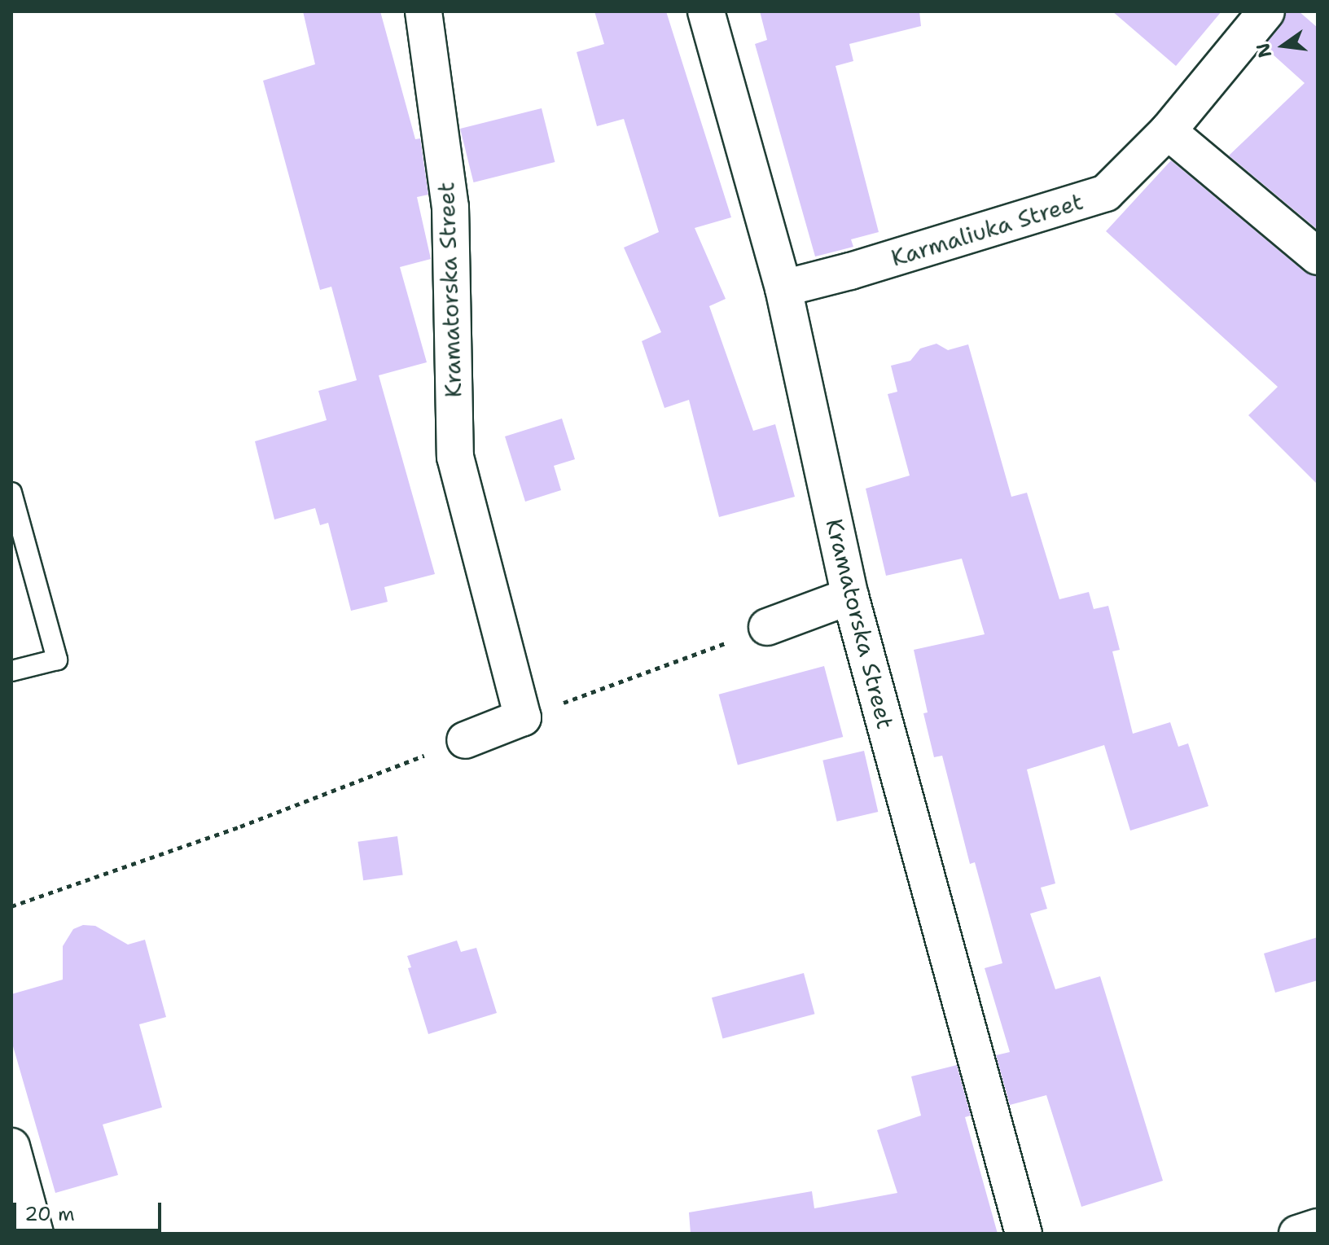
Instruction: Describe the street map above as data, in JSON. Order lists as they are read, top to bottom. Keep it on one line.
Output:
{"streets":{"street":["Karmaliuka Street","Kramatorska Street"]},"crossings":[["Karmaliuka Street","Kramatorska Street"]],"scale_bar":"20 m","north":"left"}
